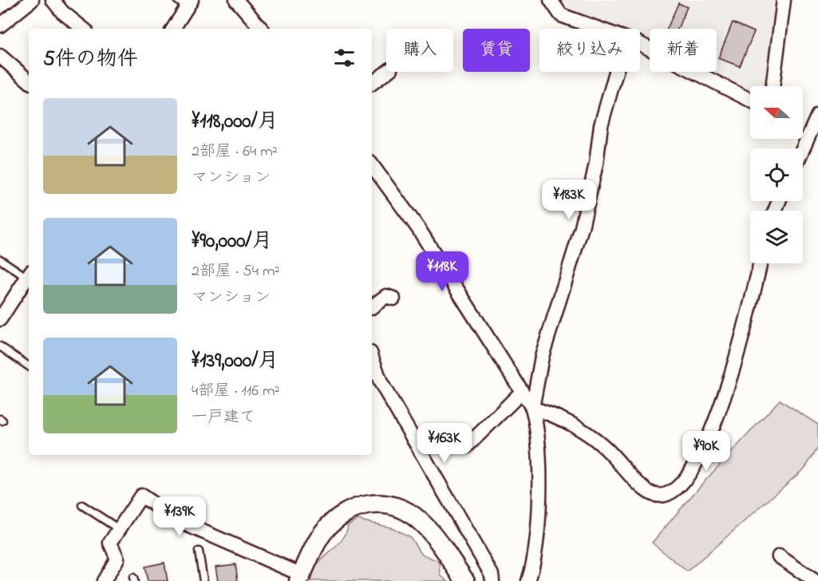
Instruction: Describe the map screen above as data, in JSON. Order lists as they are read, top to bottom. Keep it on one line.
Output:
{"north":"left","page":{"chip":["購入","賃貸","絞り込み","新着"],"heading":"5件の物件","list":[{"name":"¥118,000/月","note":"2部屋 · 64 m² · マンション"},{"name":"¥90,000/月","note":"2部屋 · 54 m² · マンション"},{"name":"¥139,000/月","note":"4部屋 · 116 m² · 一戸建て"}],"price":["¥183K","¥118K","¥163K","¥90K","¥139K"]}}
